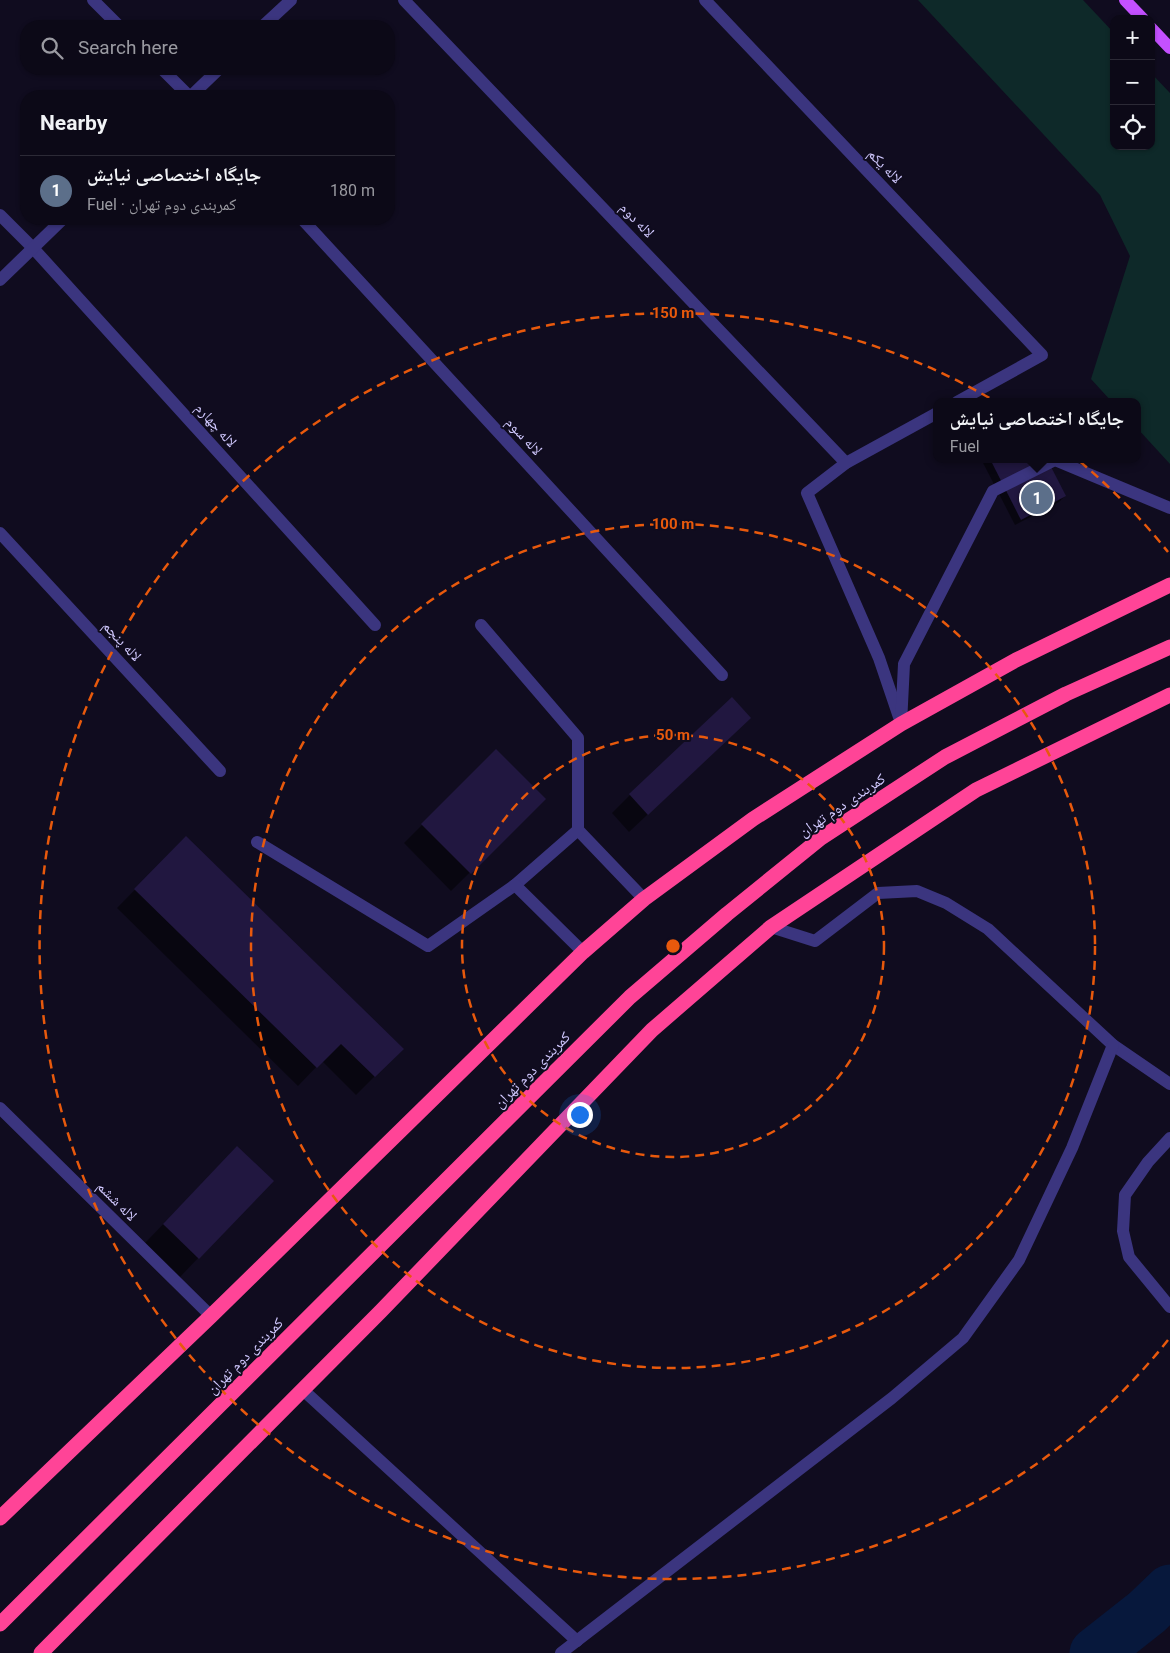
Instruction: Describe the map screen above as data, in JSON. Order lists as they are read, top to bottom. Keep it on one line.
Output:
{"streets":{"highway":["کمربندی دوم تهران"],"street":["لاله یکم","لاله دوم","لاله چهارم","لاله سوم","لاله پنجم","لاله ششم"]},"page":{"map_buttons":["+","−"],"search":"Search here","heading":"Nearby","list":[{"mark":"1","name":"جایگاه اختصاصی نیایش","note":"Fuel · کمربندی دوم تهران","value":"180 m"}],"popup":["جایگاه اختصاصی نیایش","Fuel"],"pins":"1"},"rings":["150 m","100 m","50 m"]}
